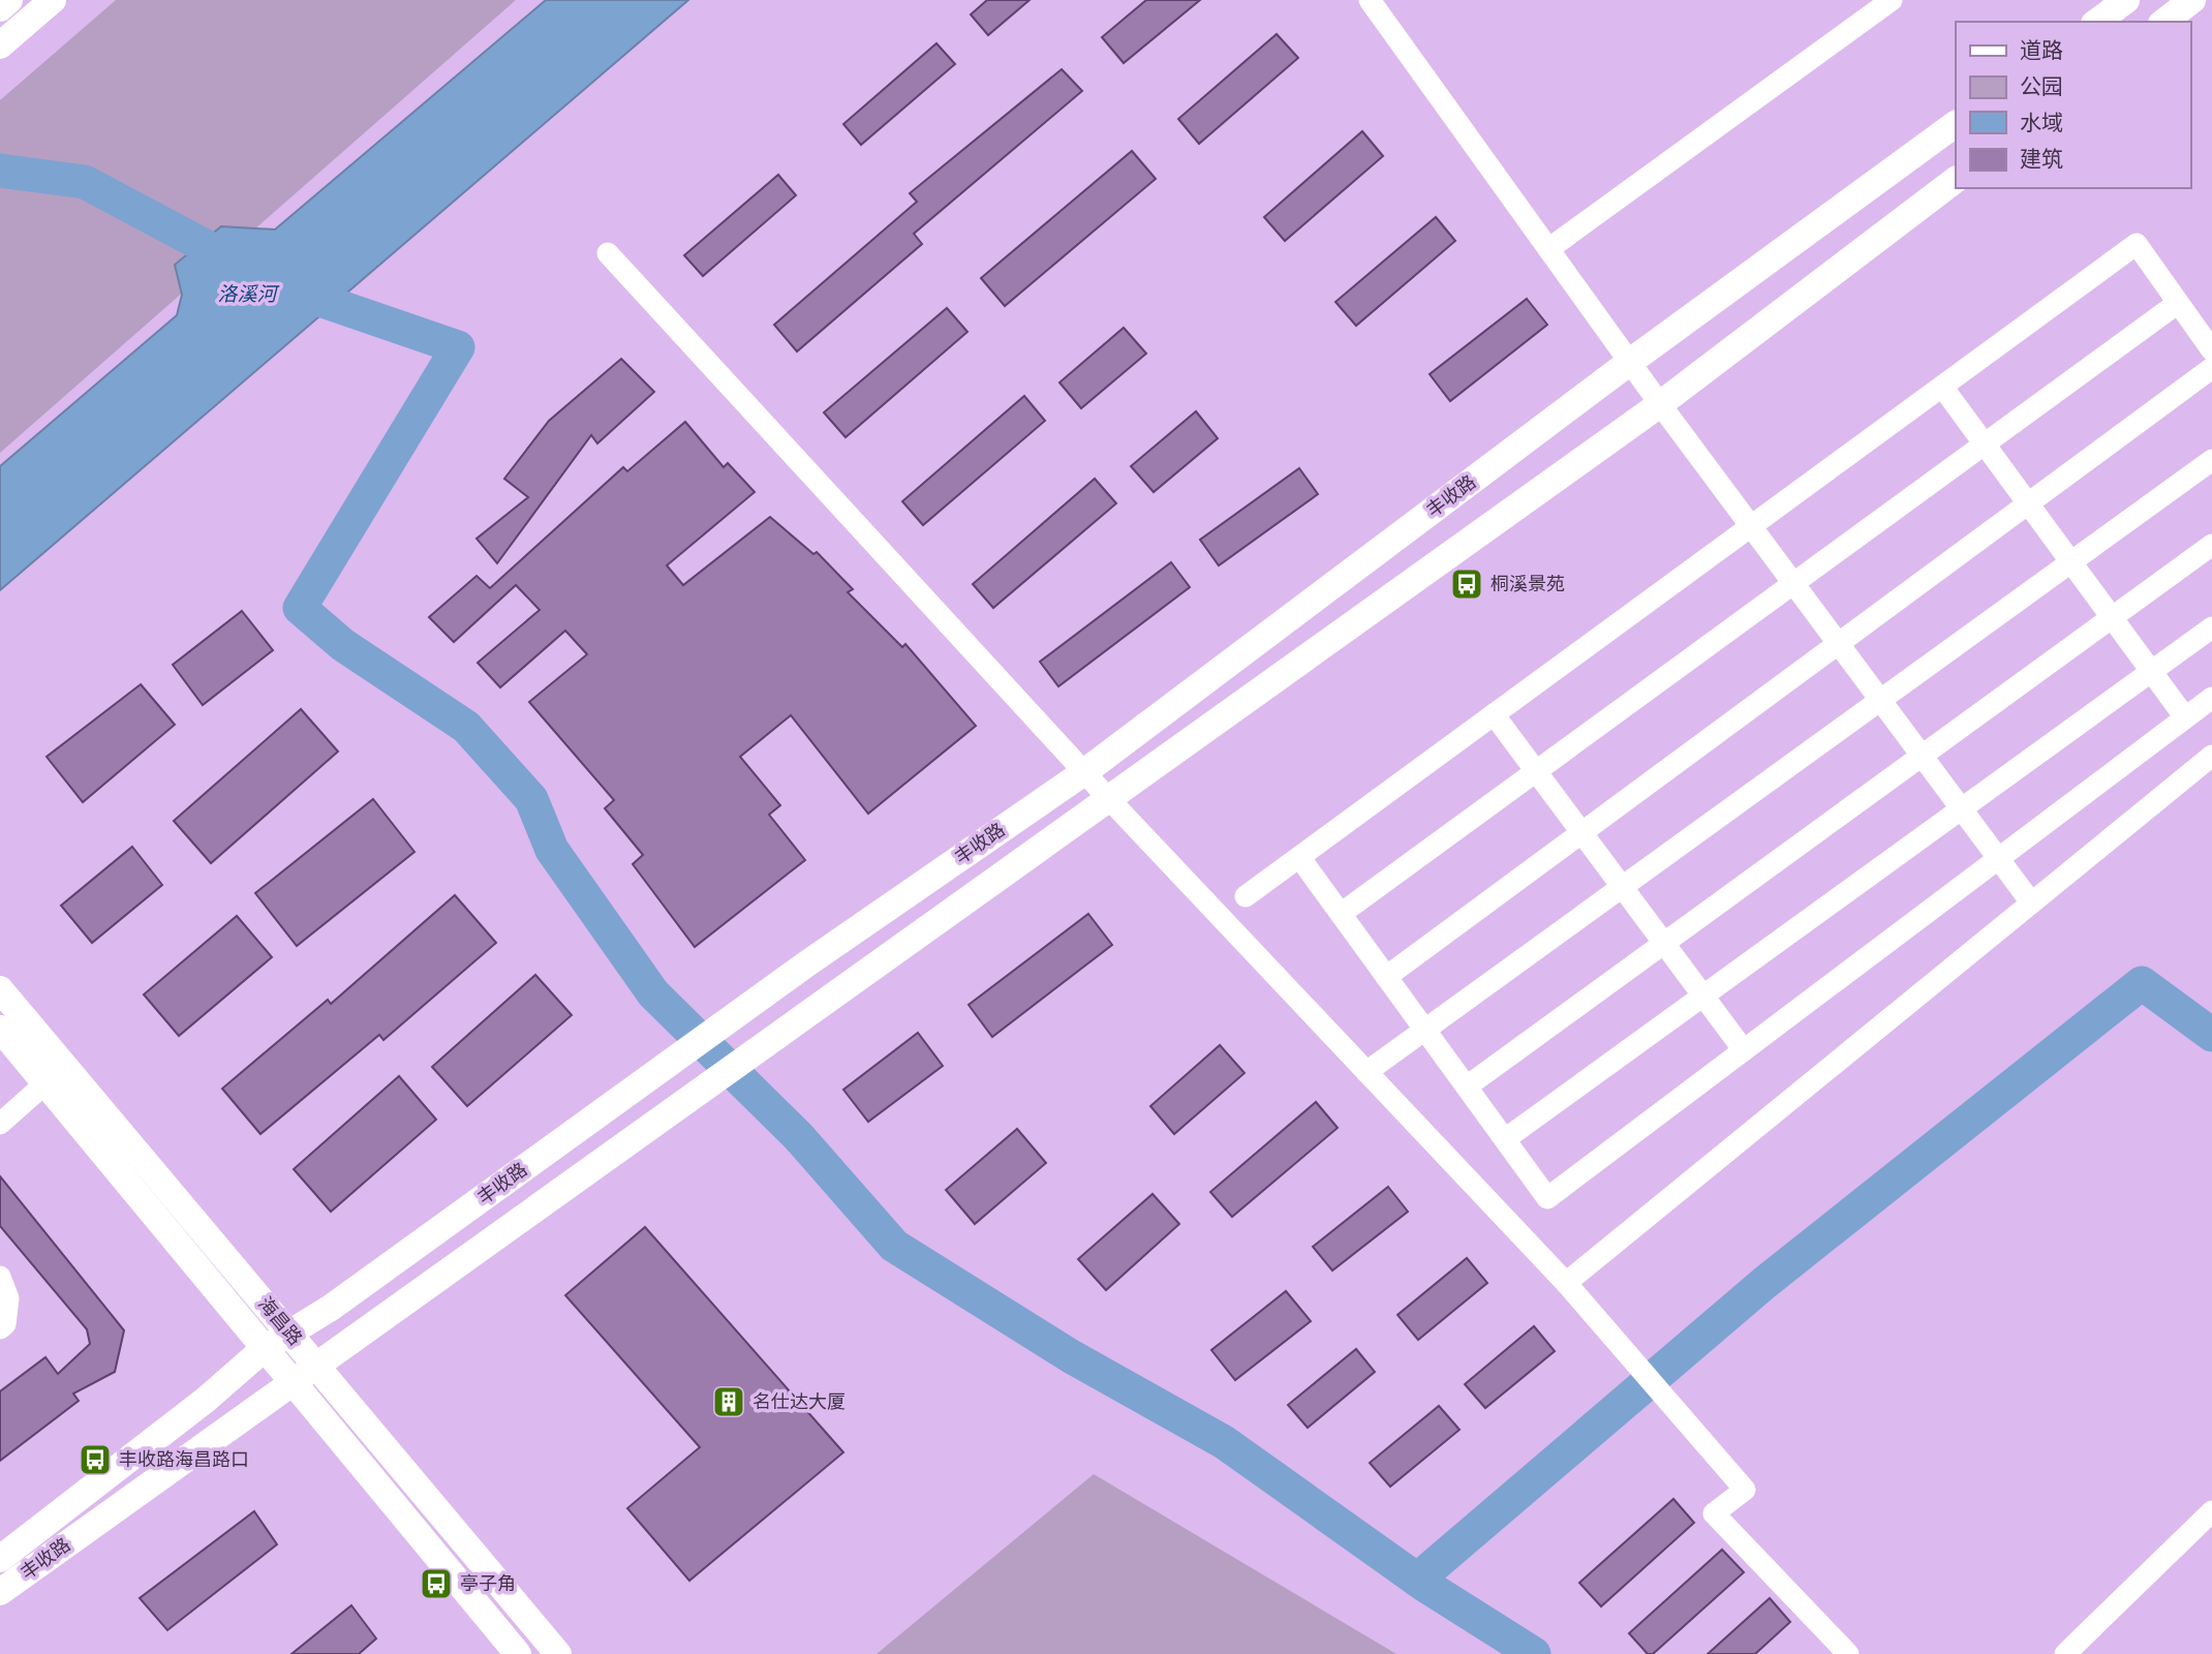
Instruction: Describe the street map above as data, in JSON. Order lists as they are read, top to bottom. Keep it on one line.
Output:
{"streets":{"main road":["丰收路","海昌路"]},"crossings":[["丰收路","海昌路"]],"water":["洛溪河"],"places":{"bus stop":["桐溪景苑","丰收路海昌路口","亭子角"],"building":["名仕达大厦"]},"legend":["道路","公园","水域","建筑"]}
